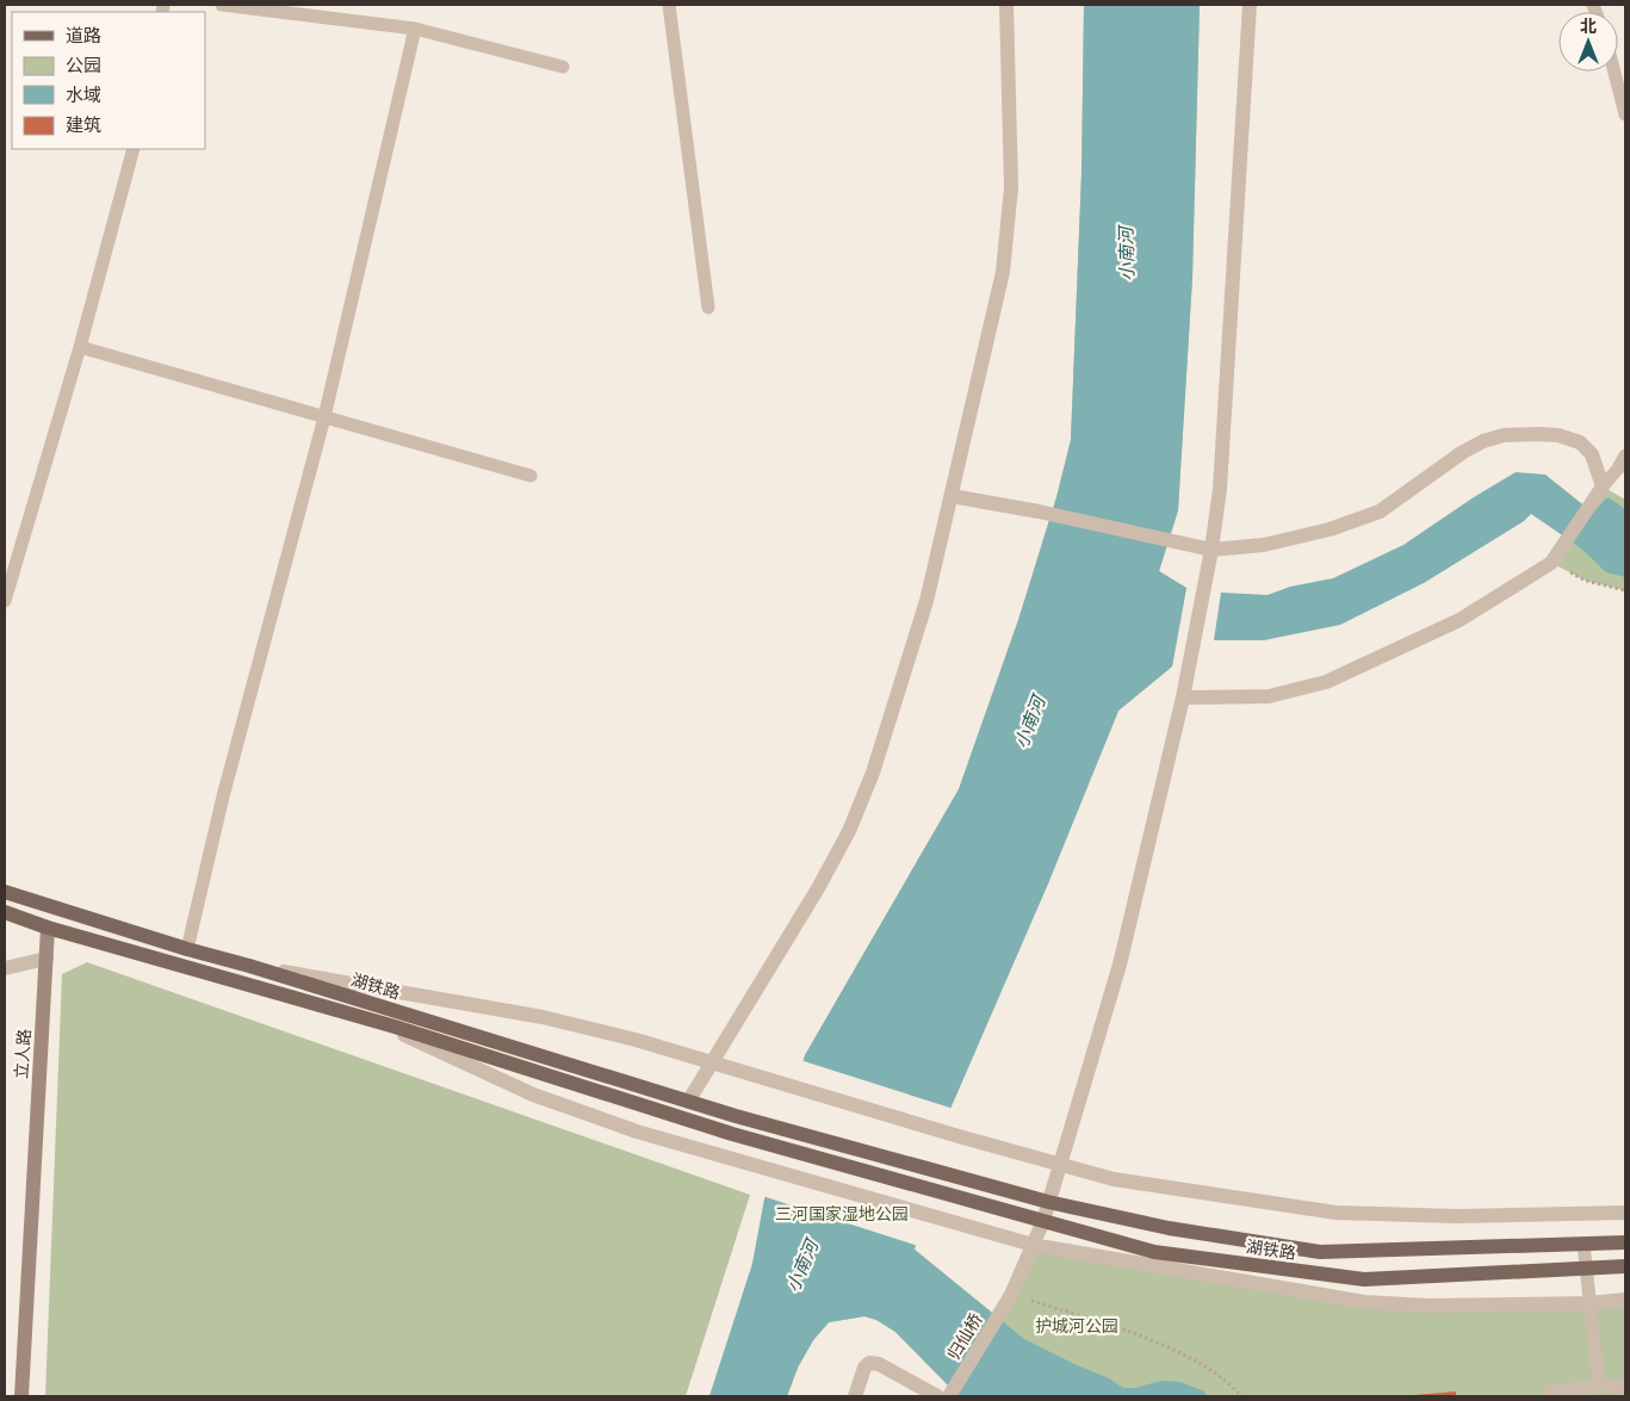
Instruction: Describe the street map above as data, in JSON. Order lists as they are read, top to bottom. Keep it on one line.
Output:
{"streets":{"main road":["湖铁路"],"street":["立人路","归仙桥"]},"crossings":[["湖铁路","立人路"],["湖铁路","归仙桥"]],"water":["小南河"],"parks":["三河国家湿地公园","护城河公园"],"legend":["道路","公园","水域","建筑"],"north":"top"}
